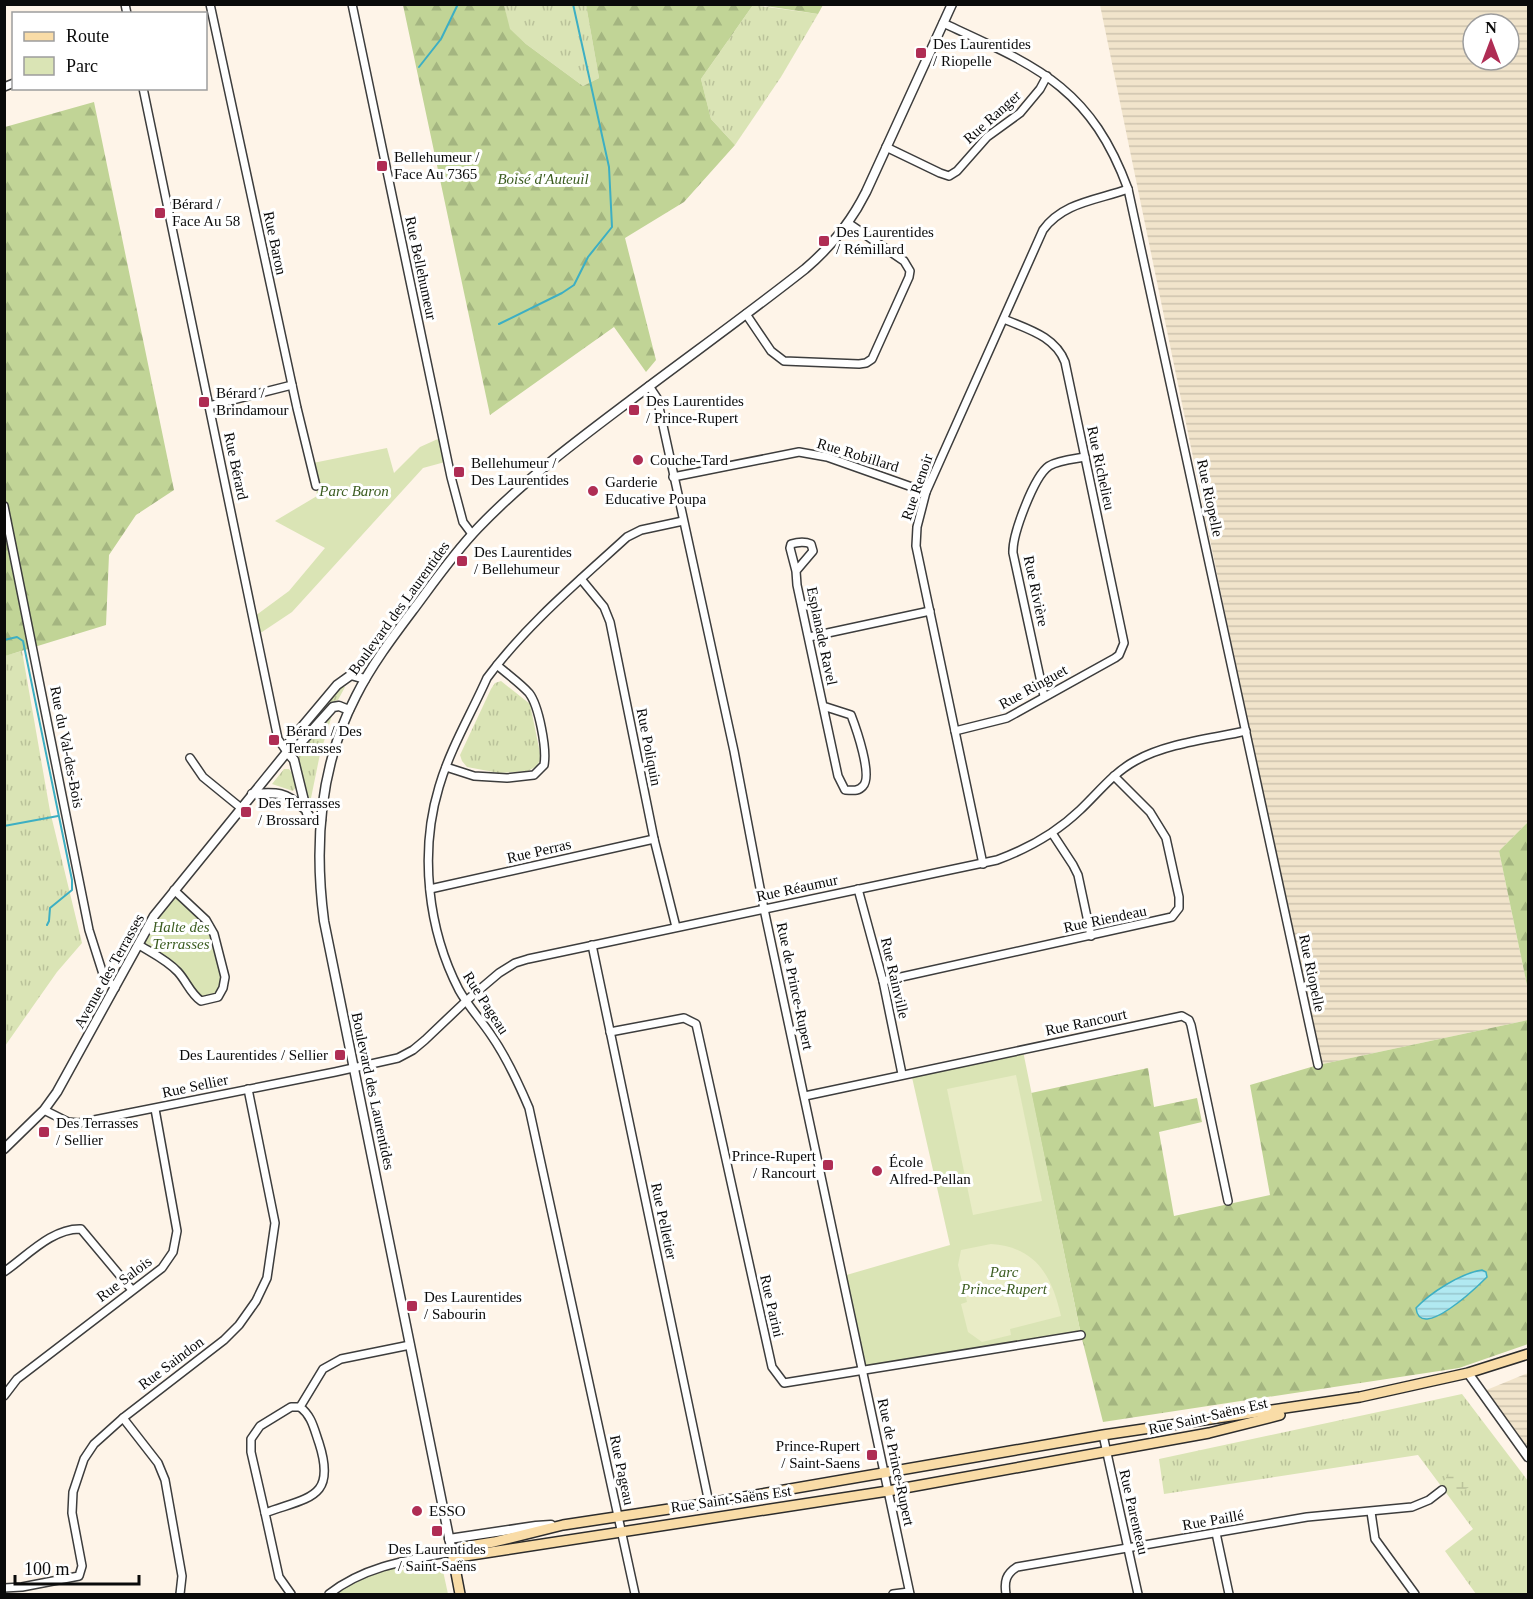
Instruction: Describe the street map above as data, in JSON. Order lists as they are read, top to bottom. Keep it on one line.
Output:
{"streets":{"main road":["Boulevard des Laurentides","Rue Saint-Saëns Est"],"street":["Rue Ranger","Rue Baron","Rue Bellehumeur","Rue Robillard","Rue Bérard","Rue Richelieu","Rue Renoir","Rue Riopelle","Rue Rivière","Esplanade Ravel","Rue Ringuet","Rue du Val-des-Bois","Rue Poliquin","Rue Perras","Rue Réaumur","Rue Riendeau","Avenue des Terrasses","Rue Rainville","Rue de Prince-Rupert","Rue Pageau","Rue Rancourt","Rue Sellier","Rue Pelletier","Rue Salois","Rue Parini","Rue Saindon","Rue Parenteau","Rue Paillé"]},"crossings":[["Rue Ranger","Rue Riopelle"],["Rue Ranger","Boulevard des Laurentides"],["Rue Bellehumeur","Boulevard des Laurentides"],["Rue Robillard","Rue Renoir"],["Rue Robillard","Rue de Prince-Rupert"],["Rue Bérard","Avenue des Terrasses"],["Rue Richelieu","Rue Renoir"],["Rue Richelieu","Rue Rivière"],["Rue Richelieu","Rue Ringuet"],["Rue Renoir","Rue Riopelle"],["Rue Renoir","Rue Ringuet"],["Rue Renoir","Rue Réaumur"],["Rue Riopelle","Boulevard des Laurentides"],["Rue Riopelle","Rue Réaumur"],["Rue Rivière","Rue Ringuet"],["Boulevard des Laurentides","Rue Réaumur"],["Boulevard des Laurentides","Avenue des Terrasses"],["Boulevard des Laurentides","Rue de Prince-Rupert"],["Boulevard des Laurentides","Rue Sellier"],["Boulevard des Laurentides","Rue Saint-Saëns Est"],["Rue du Val-des-Bois","Avenue des Terrasses"],["Rue Poliquin","Rue Perras"],["Rue Poliquin","Rue Réaumur"],["Rue Poliquin","Rue Pageau"],["Rue Perras","Rue Pageau"],["Rue Réaumur","Rue Riendeau"],["Rue Réaumur","Rue Rainville"],["Rue Réaumur","Rue de Prince-Rupert"],["Rue Réaumur","Rue Pageau"],["Rue Réaumur","Rue Sellier"],["Rue Réaumur","Rue Pelletier"],["Rue Riendeau","Rue Rainville"],["Avenue des Terrasses","Rue Sellier"],["Rue Rainville","Rue Rancourt"],["Rue de Prince-Rupert","Rue Pageau"],["Rue de Prince-Rupert","Rue Rancourt"],["Rue de Prince-Rupert","Rue Parini"],["Rue de Prince-Rupert","Rue Saint-Saëns Est"],["Rue Pageau","Rue Saint-Saëns Est"],["Rue Sellier","Rue Salois"],["Rue Sellier","Rue Saindon"],["Rue Pelletier","Rue Parini"],["Rue Pelletier","Rue Saint-Saëns Est"],["Rue Saint-Saëns Est","Rue Parenteau"],["Rue Parenteau","Rue Paillé"]],"parks":["Boisé d'Auteuil","Parc Baron","Halte des Terrasses","Parc Prince-Rupert"],"places":{"transit":["Des Laurentides / Riopelle","Bellehumeur / Face Au 7365","Bérard / Face Au 58","Des Laurentides / Rémillard","Bérard / Brindamour","Des Laurentides / Prince-Rupert","Bellehumeur / Des Laurentides","Des Laurentides / Bellehumeur","Bérard / Des Terrasses","Des Terrasses / Brossard","Des Laurentides / Sellier","Des Terrasses / Sellier","Prince-Rupert / Rancourt","Des Laurentides / Sabourin","Prince-Rupert / Saint-Saens","Des Laurentides / Saint-Saëns"],"other":["Couche-Tard","Garderie Educative Poupa","École Alfred-Pellan","ESSO"]},"legend":["Route","Parc"],"scale_bar":"100 m","north":"top"}
